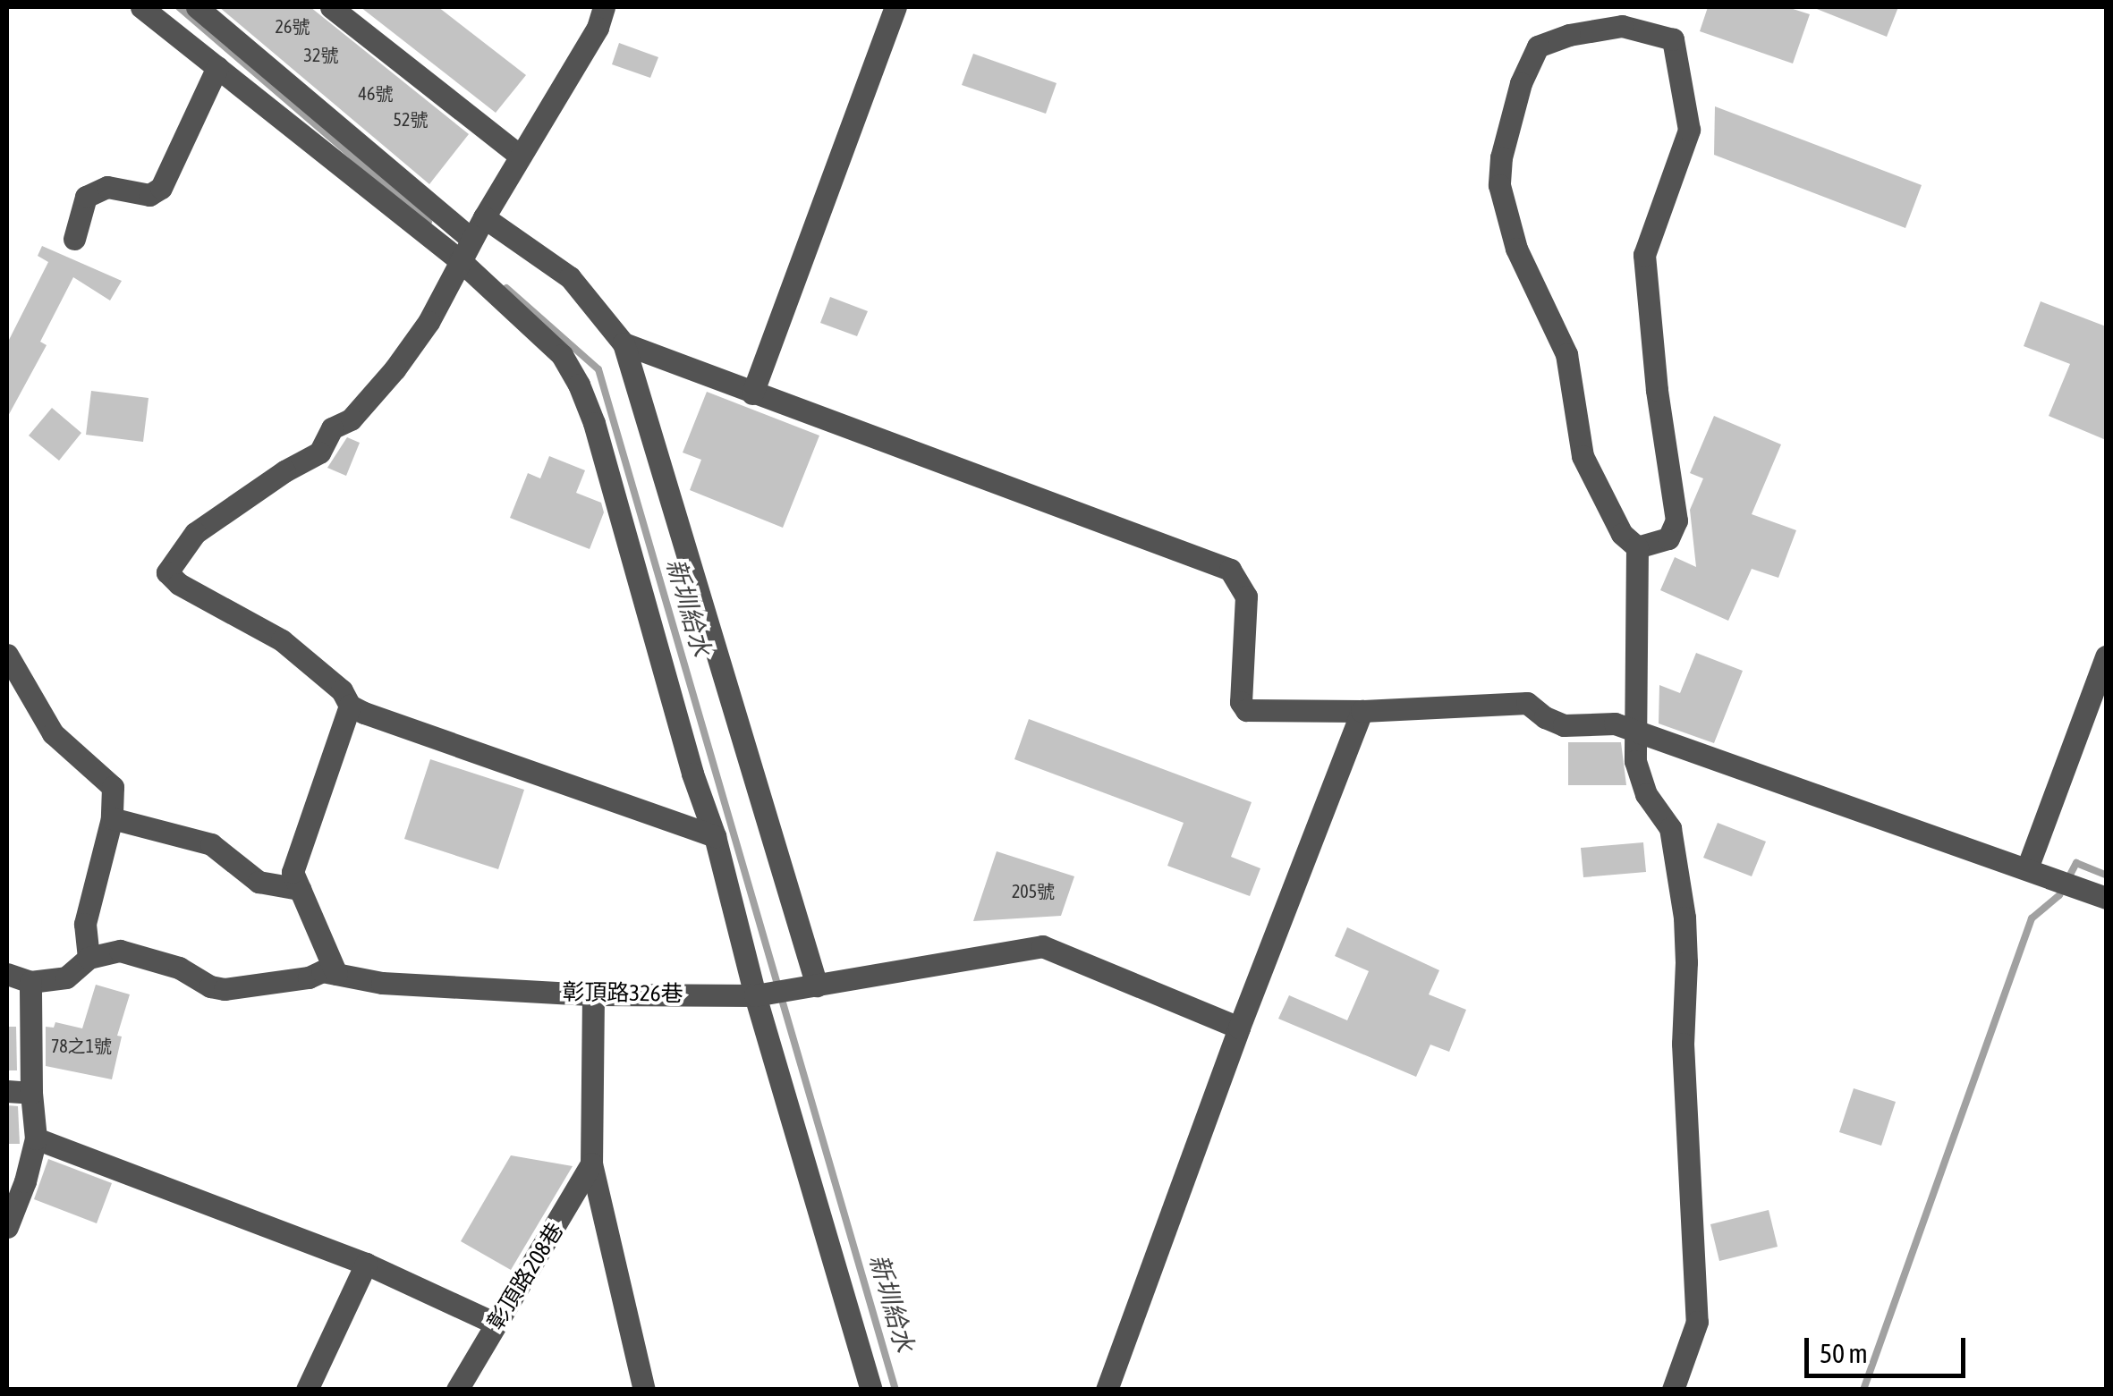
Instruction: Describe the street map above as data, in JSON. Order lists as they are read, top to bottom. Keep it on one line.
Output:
{"streets":{"street":["彰頂路326巷","彰頂路208巷"]},"water":["新圳給水"],"house_numbers":["26號","32號","46號","52號","205號","78之1號"],"scale_bar":"50 m"}
